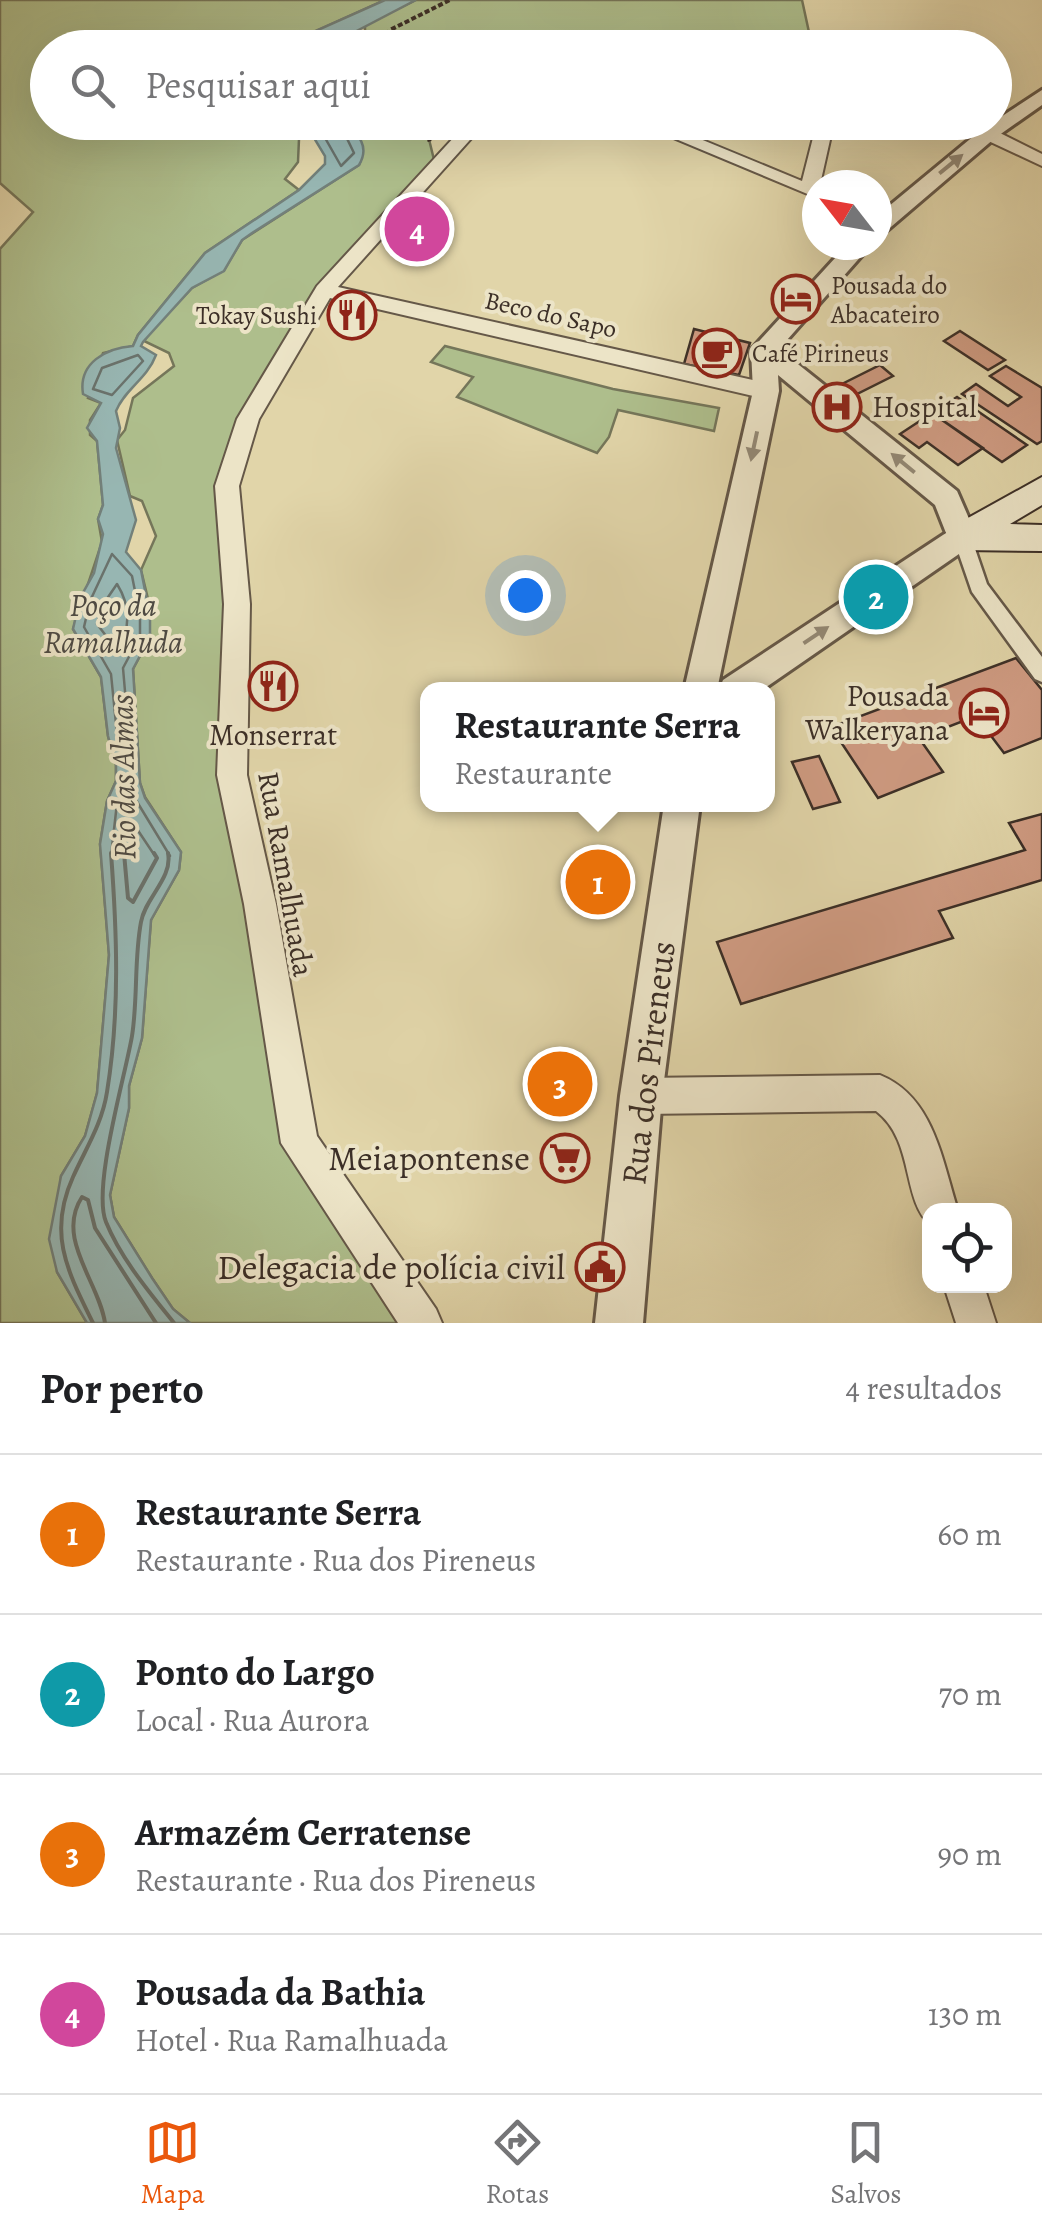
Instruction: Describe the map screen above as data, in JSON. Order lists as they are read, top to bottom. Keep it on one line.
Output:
{"streets":{"street":["Beco do Sapo","Rua Ramalhuada","Rua dos Pireneus"]},"crossings":[["Beco do Sapo","Rua Ramalhuada"]],"water":["Poço da Ramalhuda","Rio das Almas"],"places":{"hotel":["Pousada do Abacateiro","Pousada Walkeryana"],"restaurant":["Tokay Sushi","Monserrat"],"cafe":["Café Pirineus"],"hospital":["Hospital"],"supermarket":["Meiapontense"],"public building":["Delegacia de polícia civil"]},"north":"top left","page":{"search":"Pesquisar aqui","pins":["4","2","1","3"],"popup":["Restaurante Serra","Restaurante"],"heading":["Por perto","4 resultados"],"list":[{"mark":"1","name":"Restaurante Serra","note":"Restaurante · Rua dos Pireneus","value":"60 m"},{"mark":"2","name":"Ponto do Largo","note":"Local · Rua Aurora","value":"70 m"},{"mark":"3","name":"Armazém Cerratense","note":"Restaurante · Rua dos Pireneus","value":"90 m"},{"mark":"4","name":"Pousada da Bathia","note":"Hotel · Rua Ramalhuada","value":"130 m"}],"nav":["Mapa","Rotas","Salvos"]}}
